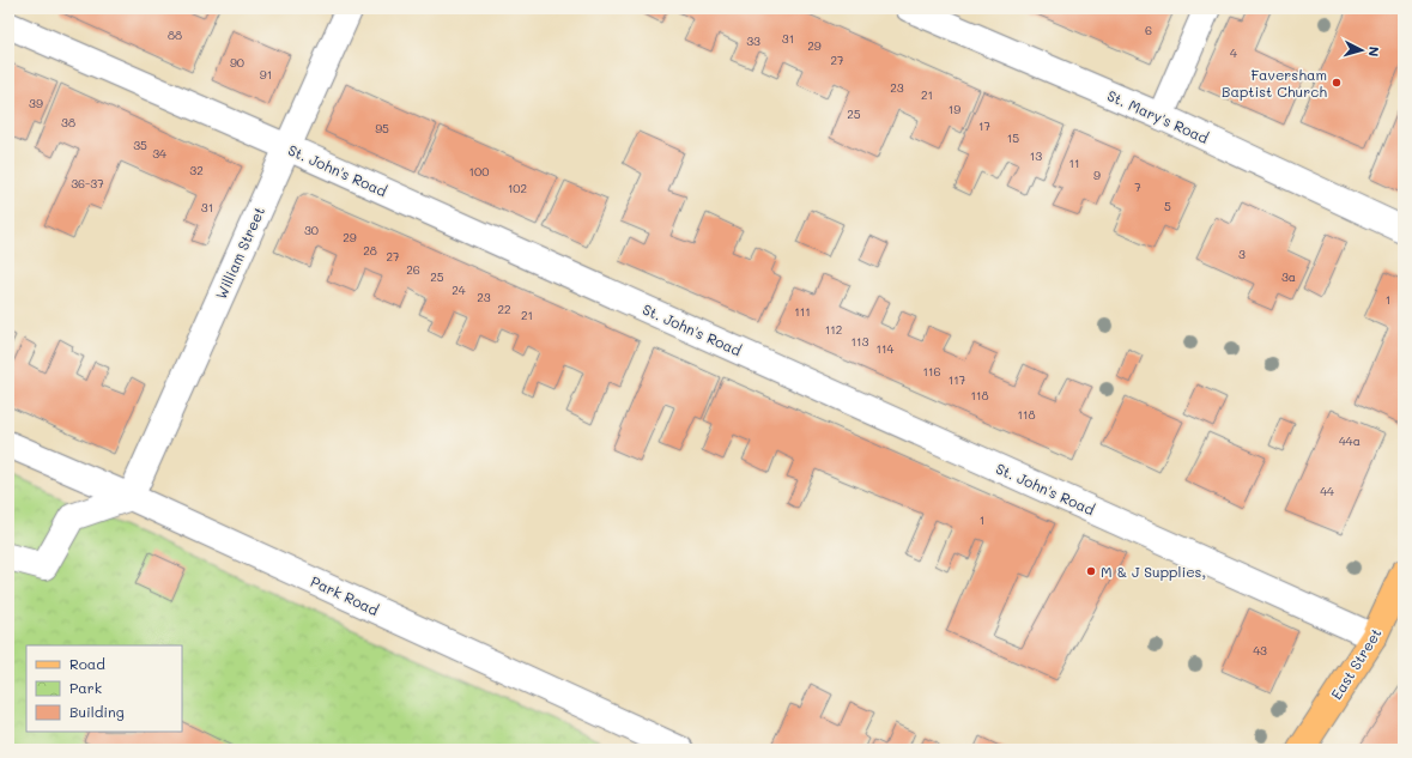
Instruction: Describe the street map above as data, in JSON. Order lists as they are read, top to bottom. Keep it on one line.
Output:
{"streets":{"main road":["East Street"],"street":["St. Mary's Road","St. John's Road","William Street","Park Road"]},"crossings":[["St. John's Road","William Street"],["St. John's Road","East Street"],["William Street","Park Road"]],"places":["Faversham Baptist Church","M & J Supplies,"],"house_numbers":["6","88","31","33","29","4","27","90","91","23","21","39","19","25","38","17","95","15","35","34","13","11","32","100","9","36-37","7","102","5","31","30","29","28","3","27","26","25","3a","24","23","1","22","111","21","112","113","114","116","117","118","118","44a","44","1","43"],"legend":["Road","Park","Building"],"north":"right"}
